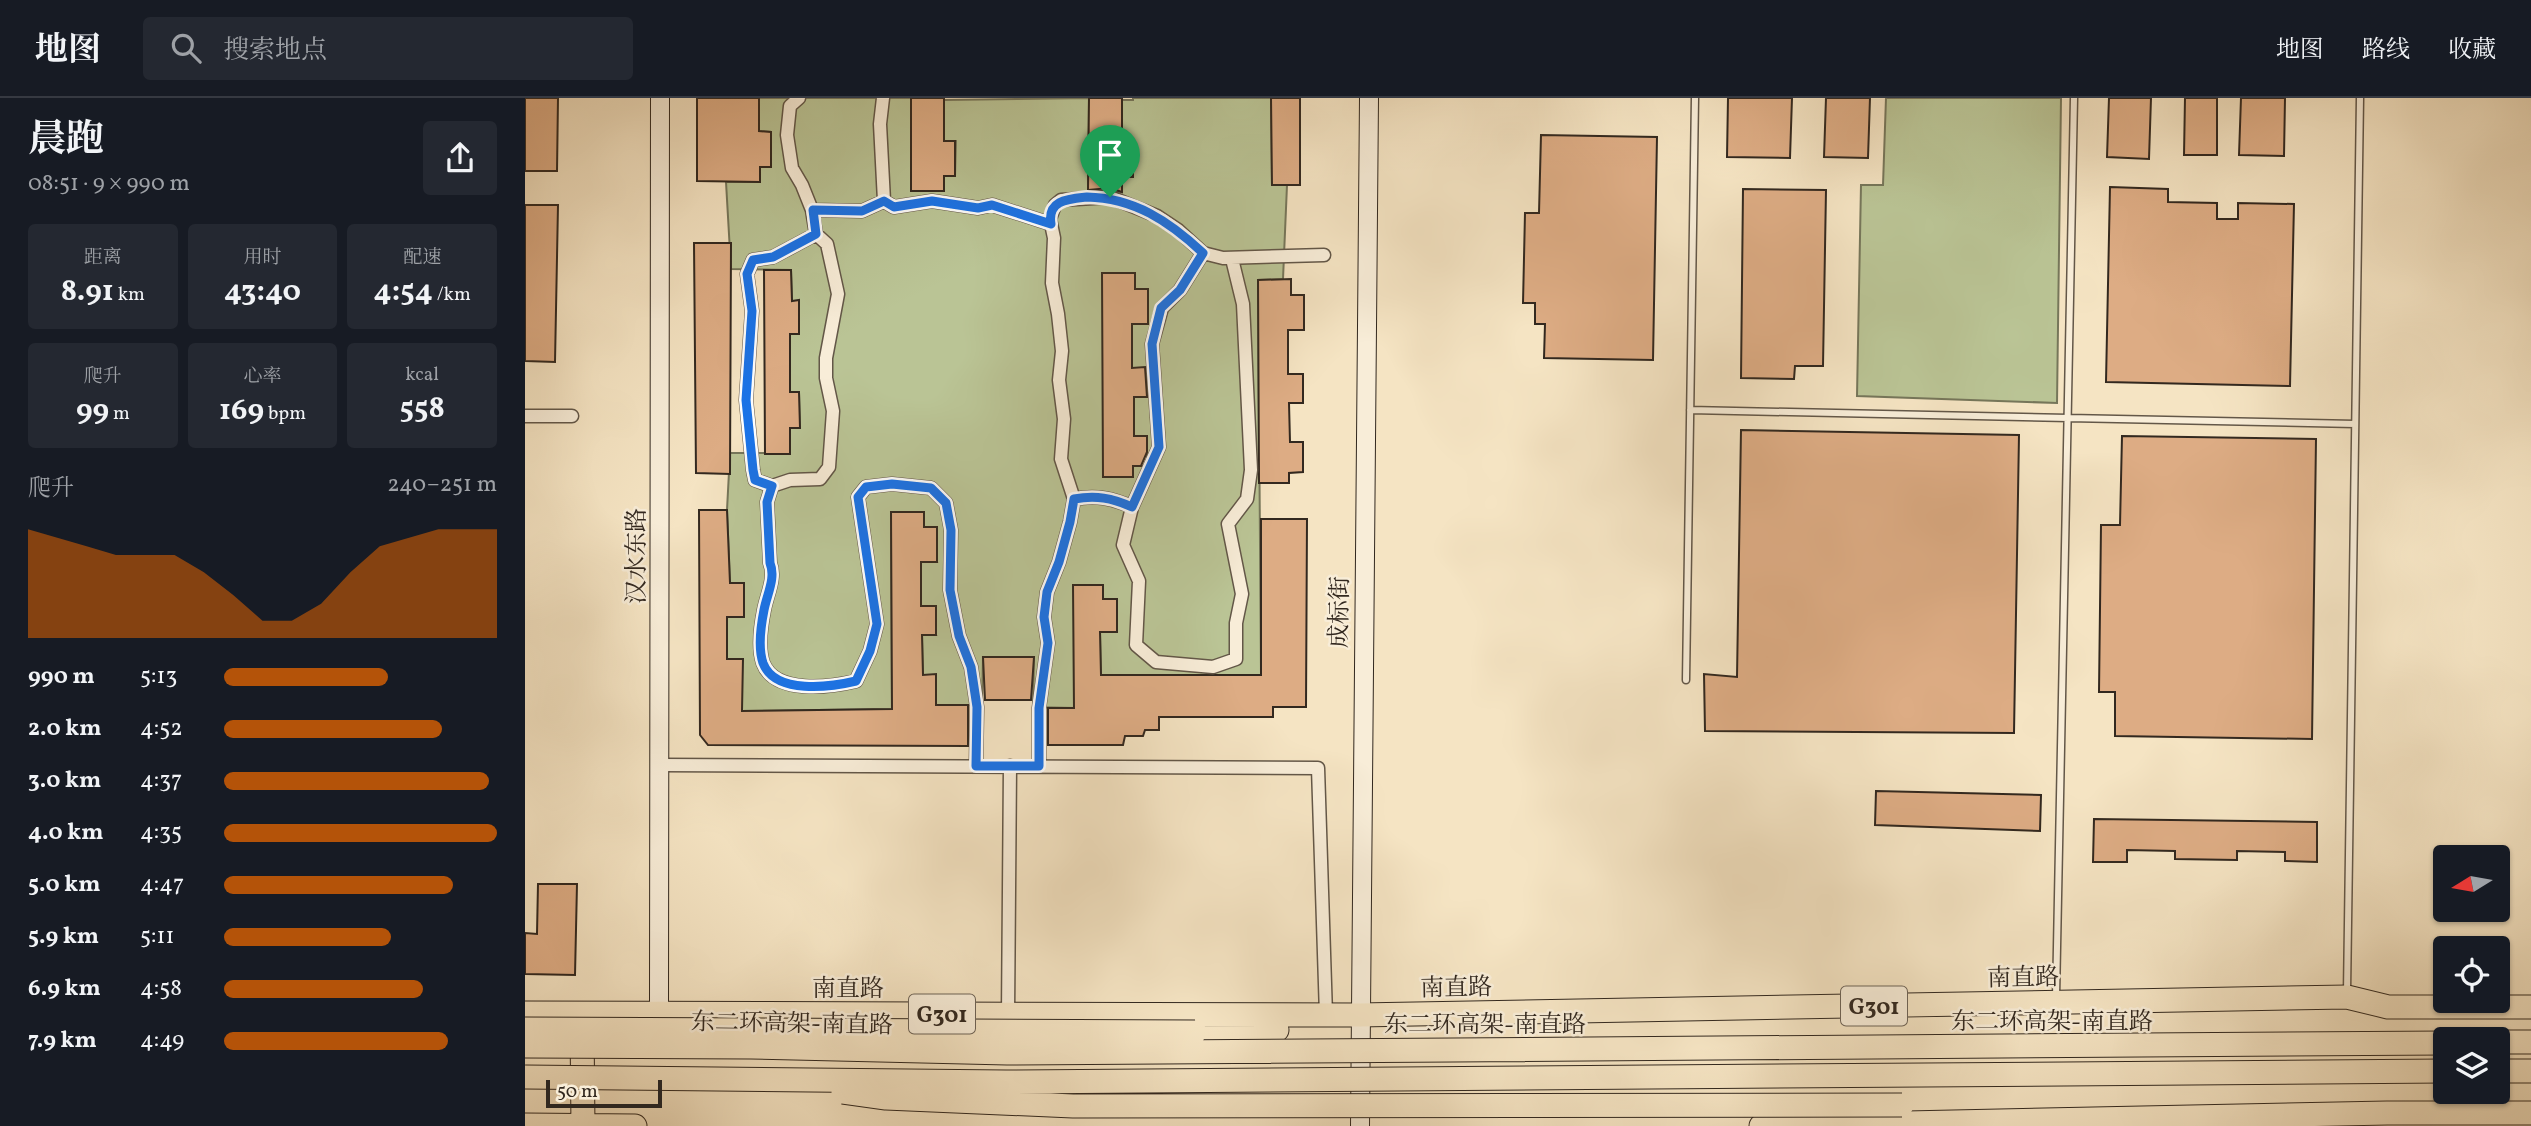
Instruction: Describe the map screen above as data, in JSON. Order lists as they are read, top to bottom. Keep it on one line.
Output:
{"streets":{"highway":["南直路","G301","东二环高架-南直路"],"street":["汉水东路","成标街"]},"crossings":[["汉水东路","南直路"],["成标街","南直路"]],"scale_bar":"50 m","north":"left","page":{"header":"地图","search":"搜索地点","nav":["地图","路线","收藏"],"heading":["晨跑","08:51 · 9 × 990 m"],"stats":[["距离","8.91 km"],["用时","43:40"],["配速","4:54 /km"],["爬升","99 m"],["心率","169 bpm"],["kcal","558"]],"chart":["爬升","240–251 m"],"list":[{"name":"990 m","note":"5:13"},{"name":"2.0 km","note":"4:52"},{"name":"3.0 km","note":"4:37"},{"name":"4.0 km","note":"4:35"},{"name":"5.0 km","note":"4:47"},{"name":"5.9 km","note":"5:11"},{"name":"6.9 km","note":"4:58"},{"name":"7.9 km","note":"4:49"}],"scale":"50 m"}}
